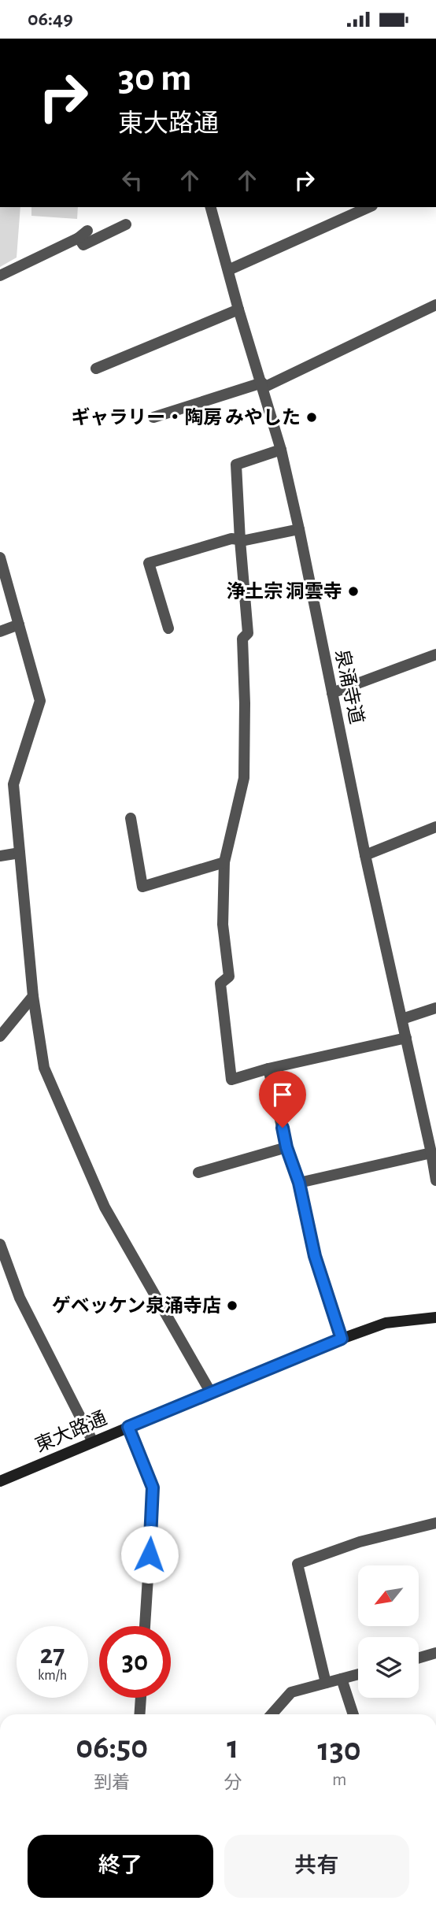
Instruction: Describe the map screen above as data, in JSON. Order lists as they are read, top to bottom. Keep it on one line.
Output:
{"streets":{"main road":["東大路通"],"street":["泉涌寺道"]},"places":["ギャラリー・陶房 みやした","浄土宗 洞雲寺","ゲベッケン泉涌寺店"],"north":"bottom left","page":{"status":"06:49","turn":["30 m","東大路通"],"speed":"27 km/h","limit":"30","eta":["06:50","到着","1","分","130","m"],"buttons":["終了","共有"]}}
